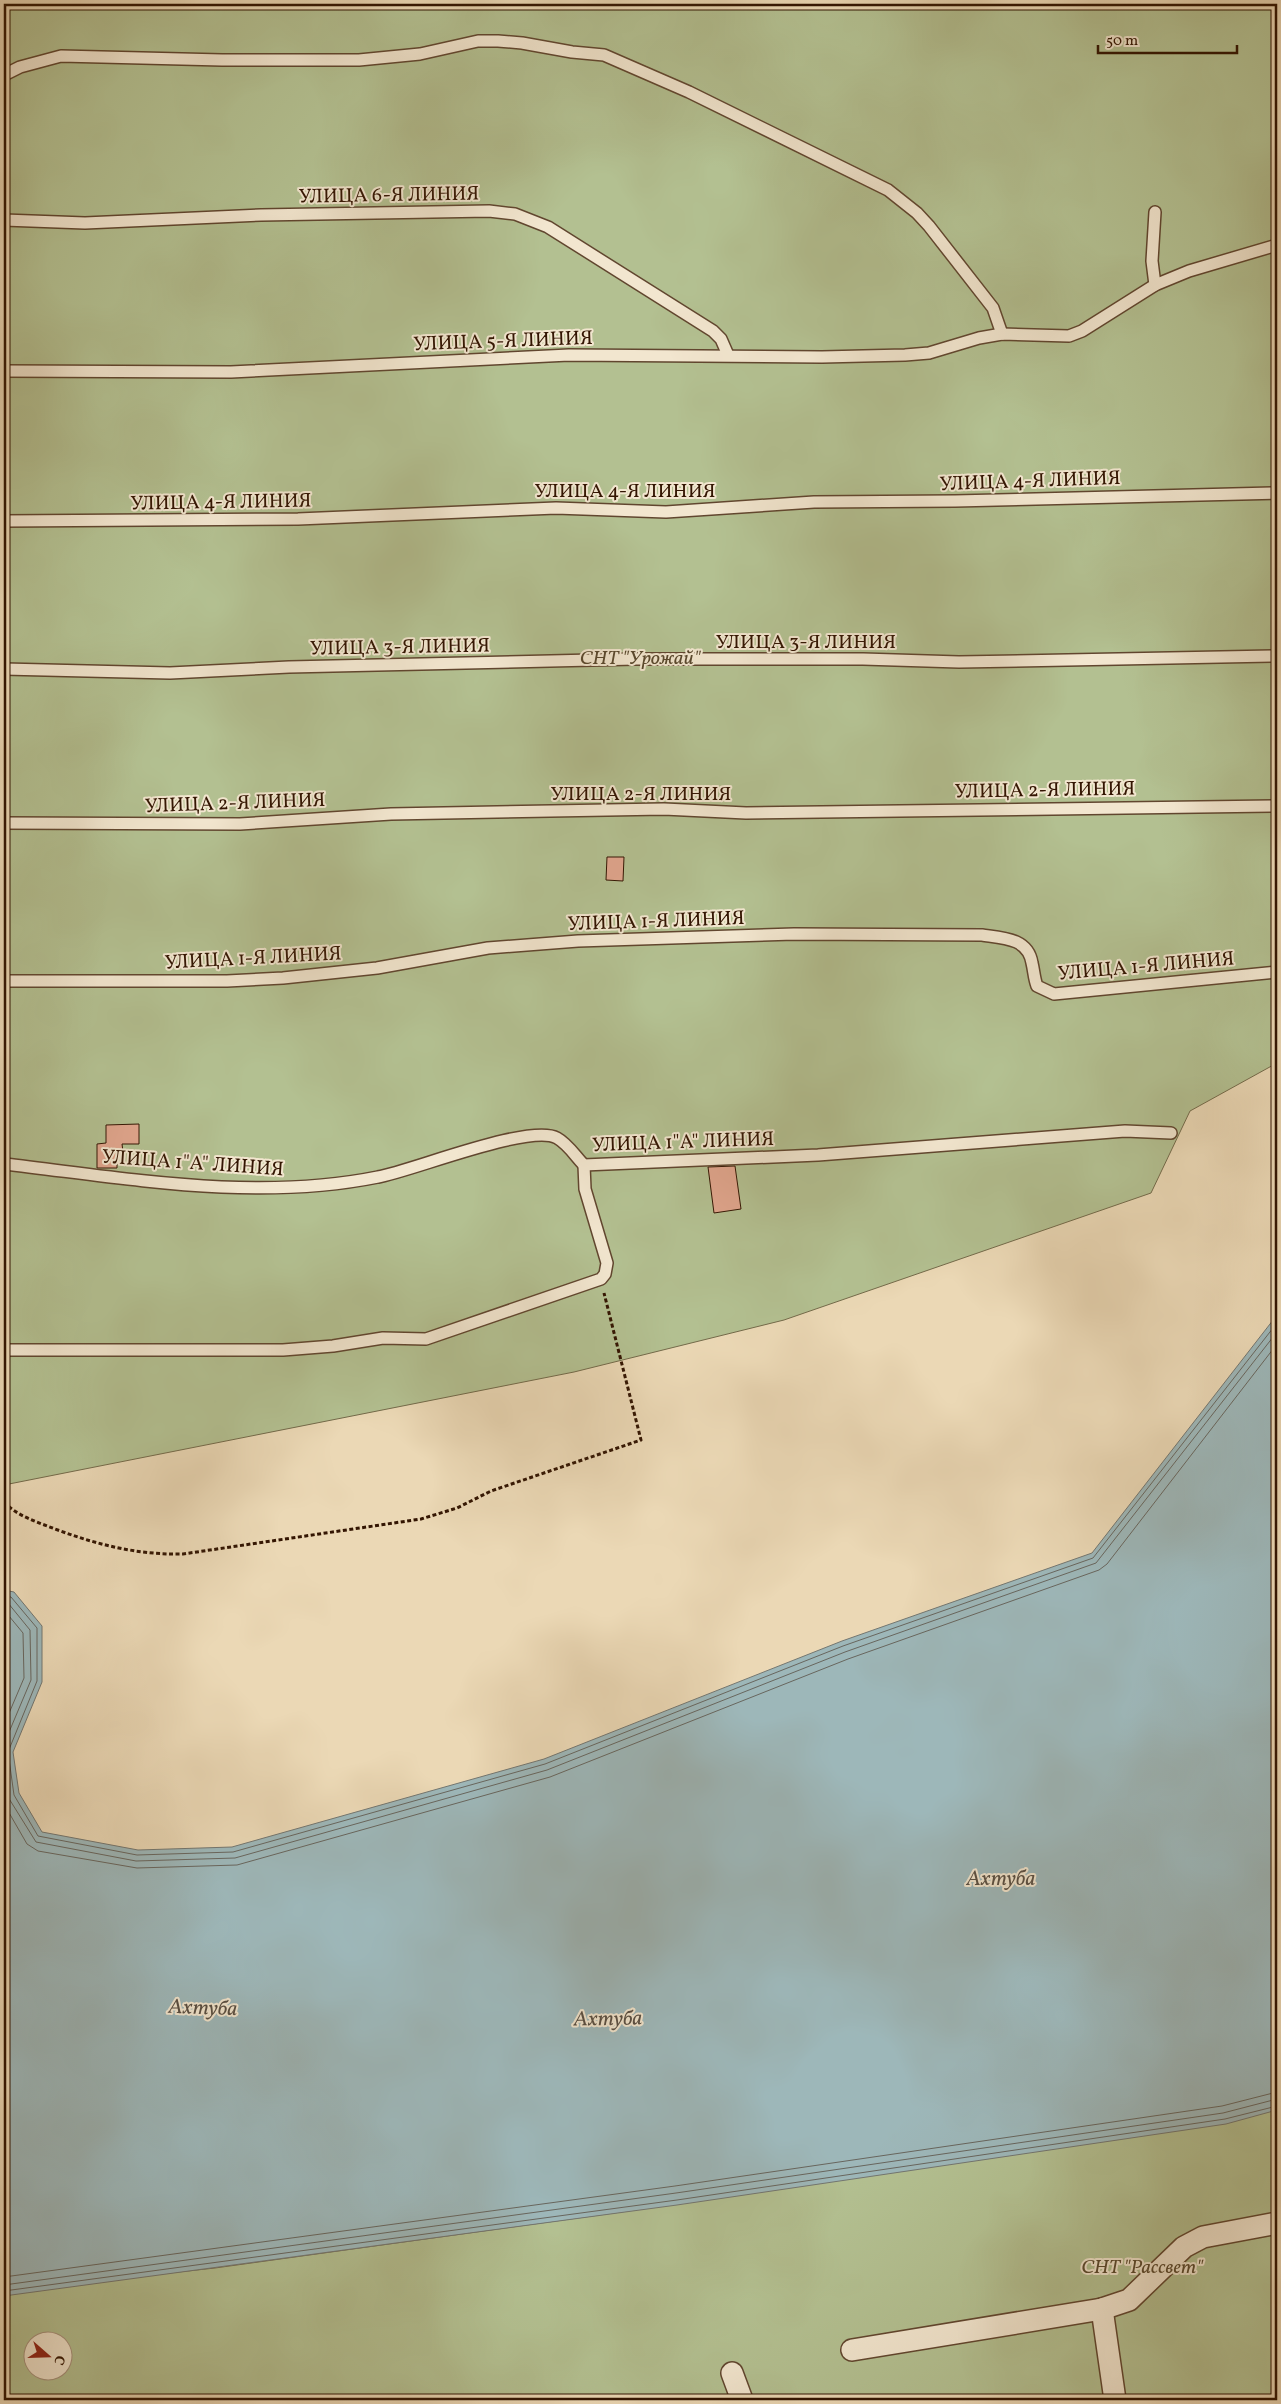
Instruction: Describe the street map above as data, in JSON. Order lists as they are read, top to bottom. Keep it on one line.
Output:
{"streets":{"lane":["УЛИЦА 6-Я ЛИНИЯ","УЛИЦА 5-Я ЛИНИЯ","УЛИЦА 4-Я ЛИНИЯ","УЛИЦА 3-Я ЛИНИЯ","УЛИЦА 2-Я ЛИНИЯ","УЛИЦА 1-Я ЛИНИЯ","УЛИЦА 1\"А\" ЛИНИЯ"]},"crossings":[["УЛИЦА 6-Я ЛИНИЯ","УЛИЦА 5-Я ЛИНИЯ"]],"water":["Ахтуба"],"parks":["СНТ \"Урожай\"","СНТ \"Рассвет\""],"scale_bar":"50 m","north":"right"}
